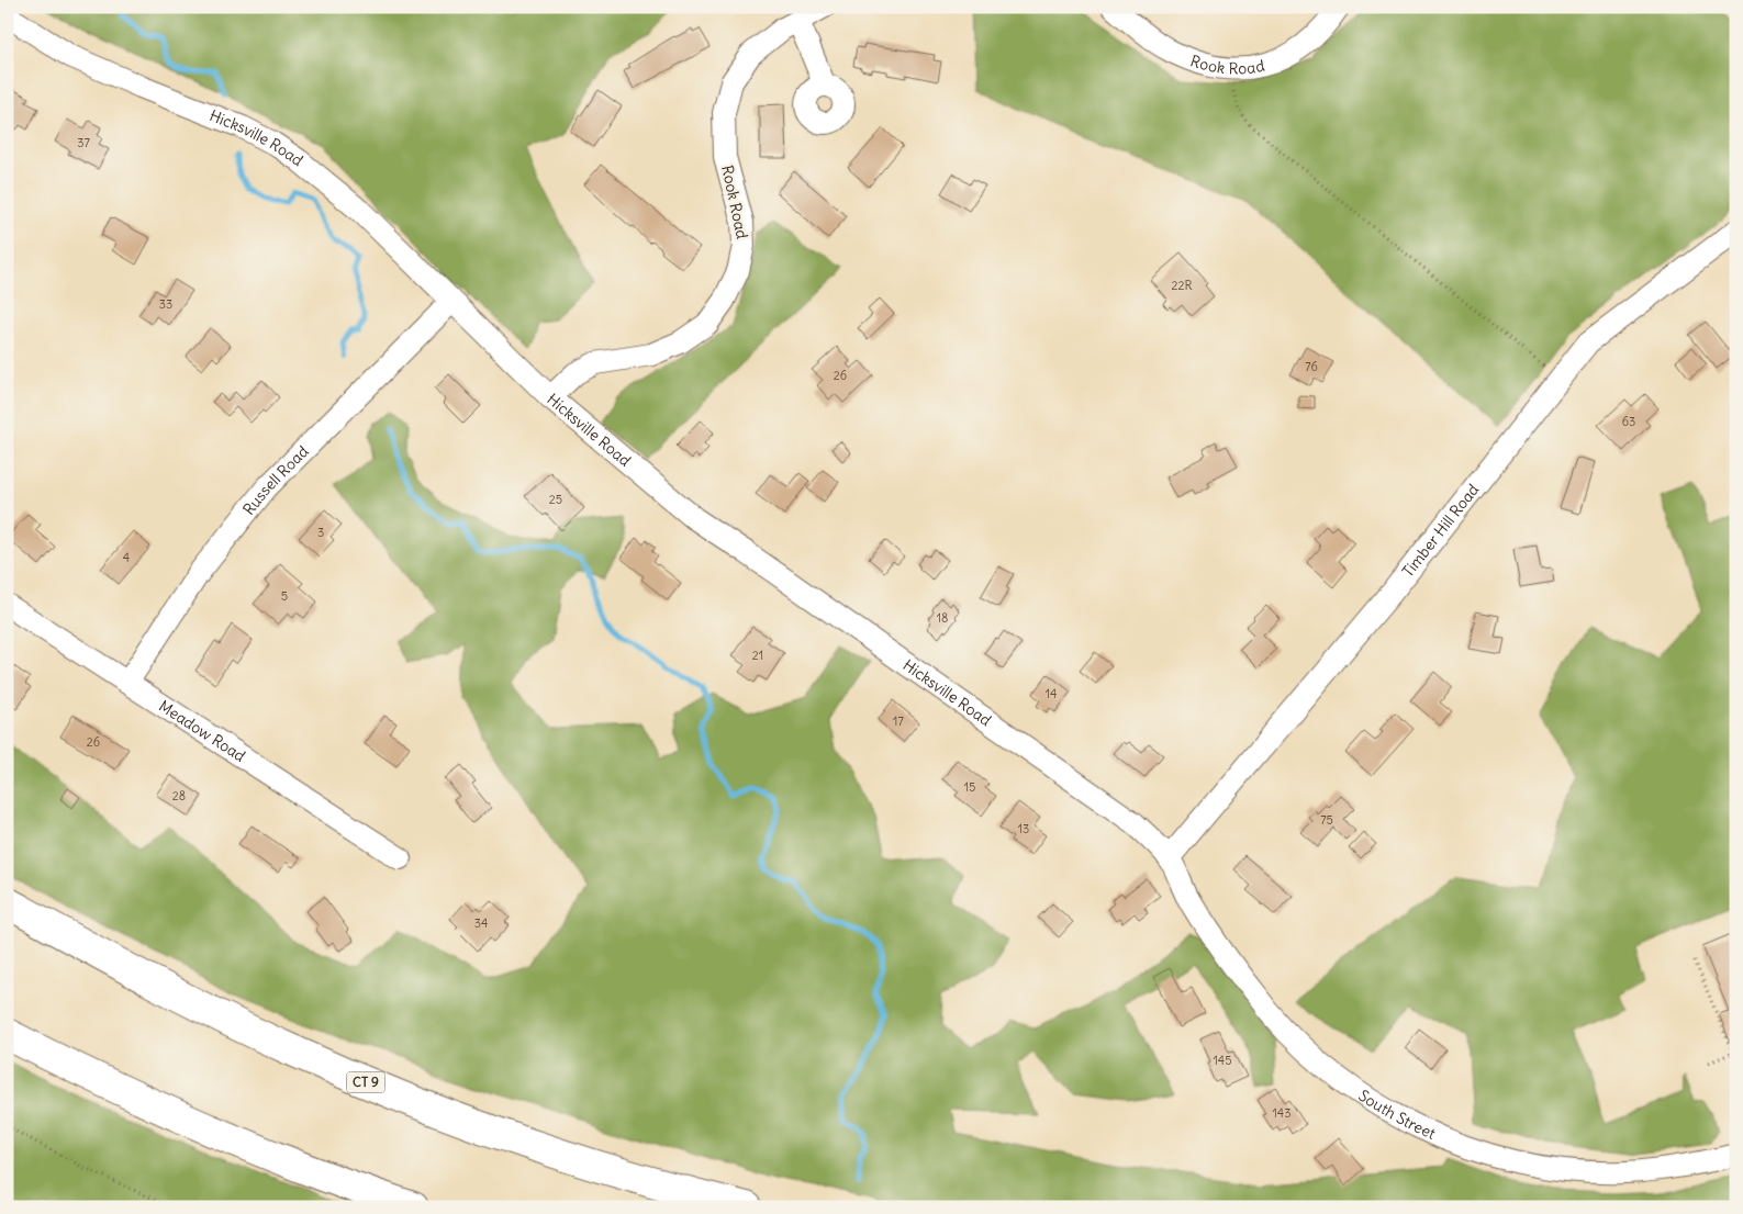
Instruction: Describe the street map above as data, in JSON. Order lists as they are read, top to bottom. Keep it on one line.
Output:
{"streets":{"highway":["CT 9"],"street":["Rook Road","Hicksville Road","Russell Road","Timber Hill Road","Meadow Road","South Street"]},"crossings":[["Rook Road","Hicksville Road"],["Hicksville Road","Russell Road"],["Hicksville Road","Timber Hill Road"],["Hicksville Road","South Street"],["Russell Road","Meadow Road"],["Timber Hill Road","South Street"]],"house_numbers":["37","22R","33","76","26","63","25","3","4","5","18","21","14","17","26","15","28","75","13","34","145","143"]}
